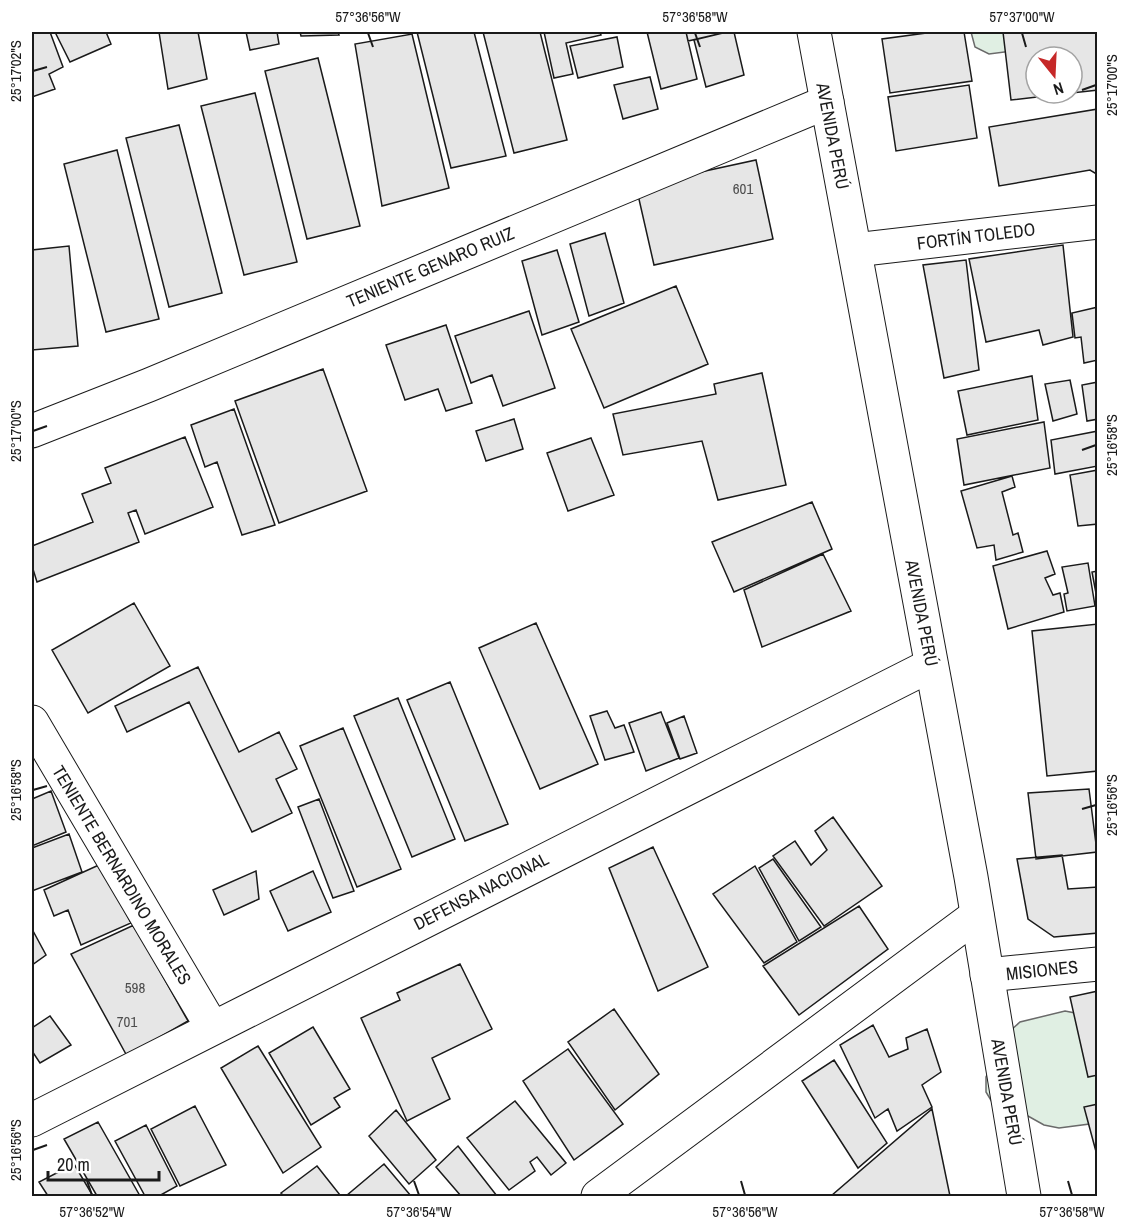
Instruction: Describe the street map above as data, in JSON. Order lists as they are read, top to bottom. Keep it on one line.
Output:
{"streets":{"street":["AVENIDA PERÚ","FORTÍN TOLEDO","TENIENTE GENARO RUIZ","TENIENTE BERNARDINO MORALES","DEFENSA NACIONAL","MISIONES"]},"crossings":[["AVENIDA PERÚ","FORTÍN TOLEDO"],["AVENIDA PERÚ","TENIENTE GENARO RUIZ"],["AVENIDA PERÚ","DEFENSA NACIONAL"],["AVENIDA PERÚ","MISIONES"],["TENIENTE BERNARDINO MORALES","DEFENSA NACIONAL"]],"house_numbers":["601","598","701"],"scale_bar":"20 m","north":"bottom","coordinates":["57°36'56\"W","57°36'58\"W","57°37'00\"W","25°17'02\"S","25°17'00\"S","25°16'58\"S","25°16'56\"S","57°36'52\"W","57°36'54\"W"]}
